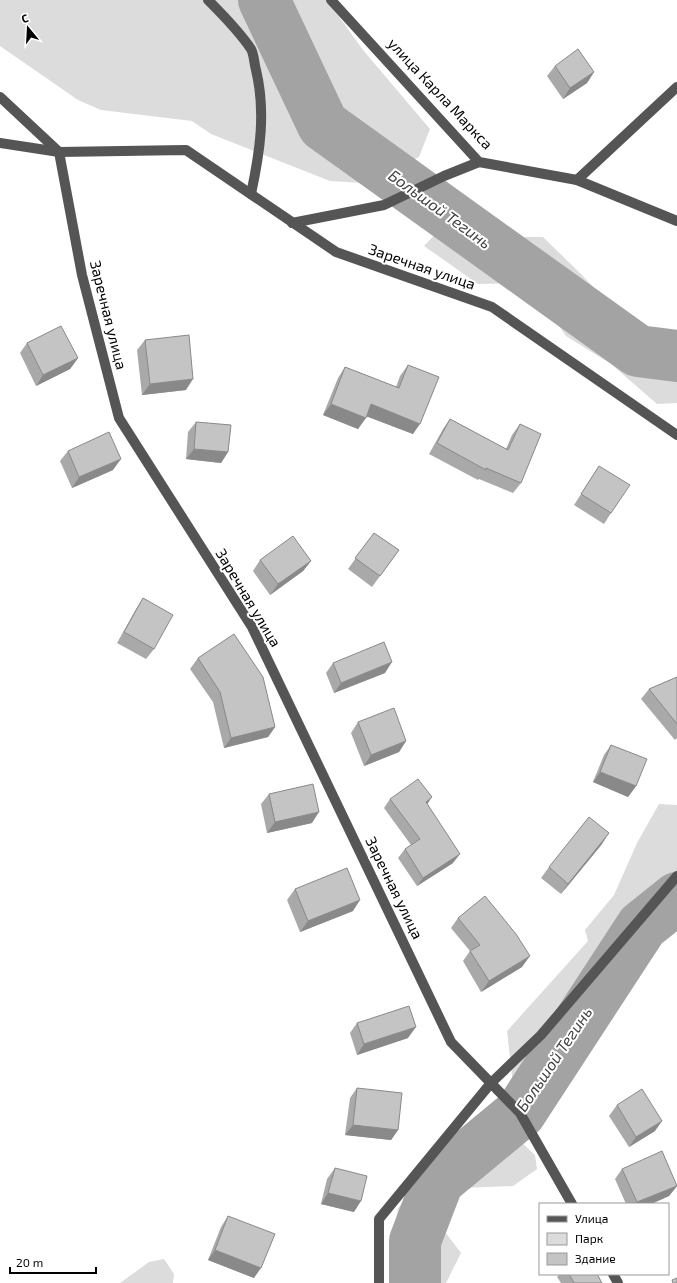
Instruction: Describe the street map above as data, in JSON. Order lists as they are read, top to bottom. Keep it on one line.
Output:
{"streets":{"street":["улица Карла Маркса","Заречная улица"]},"water":["Большой Тегинь"],"legend":["Улица","Парк","Здание"],"scale_bar":"20 m","north":"top"}
